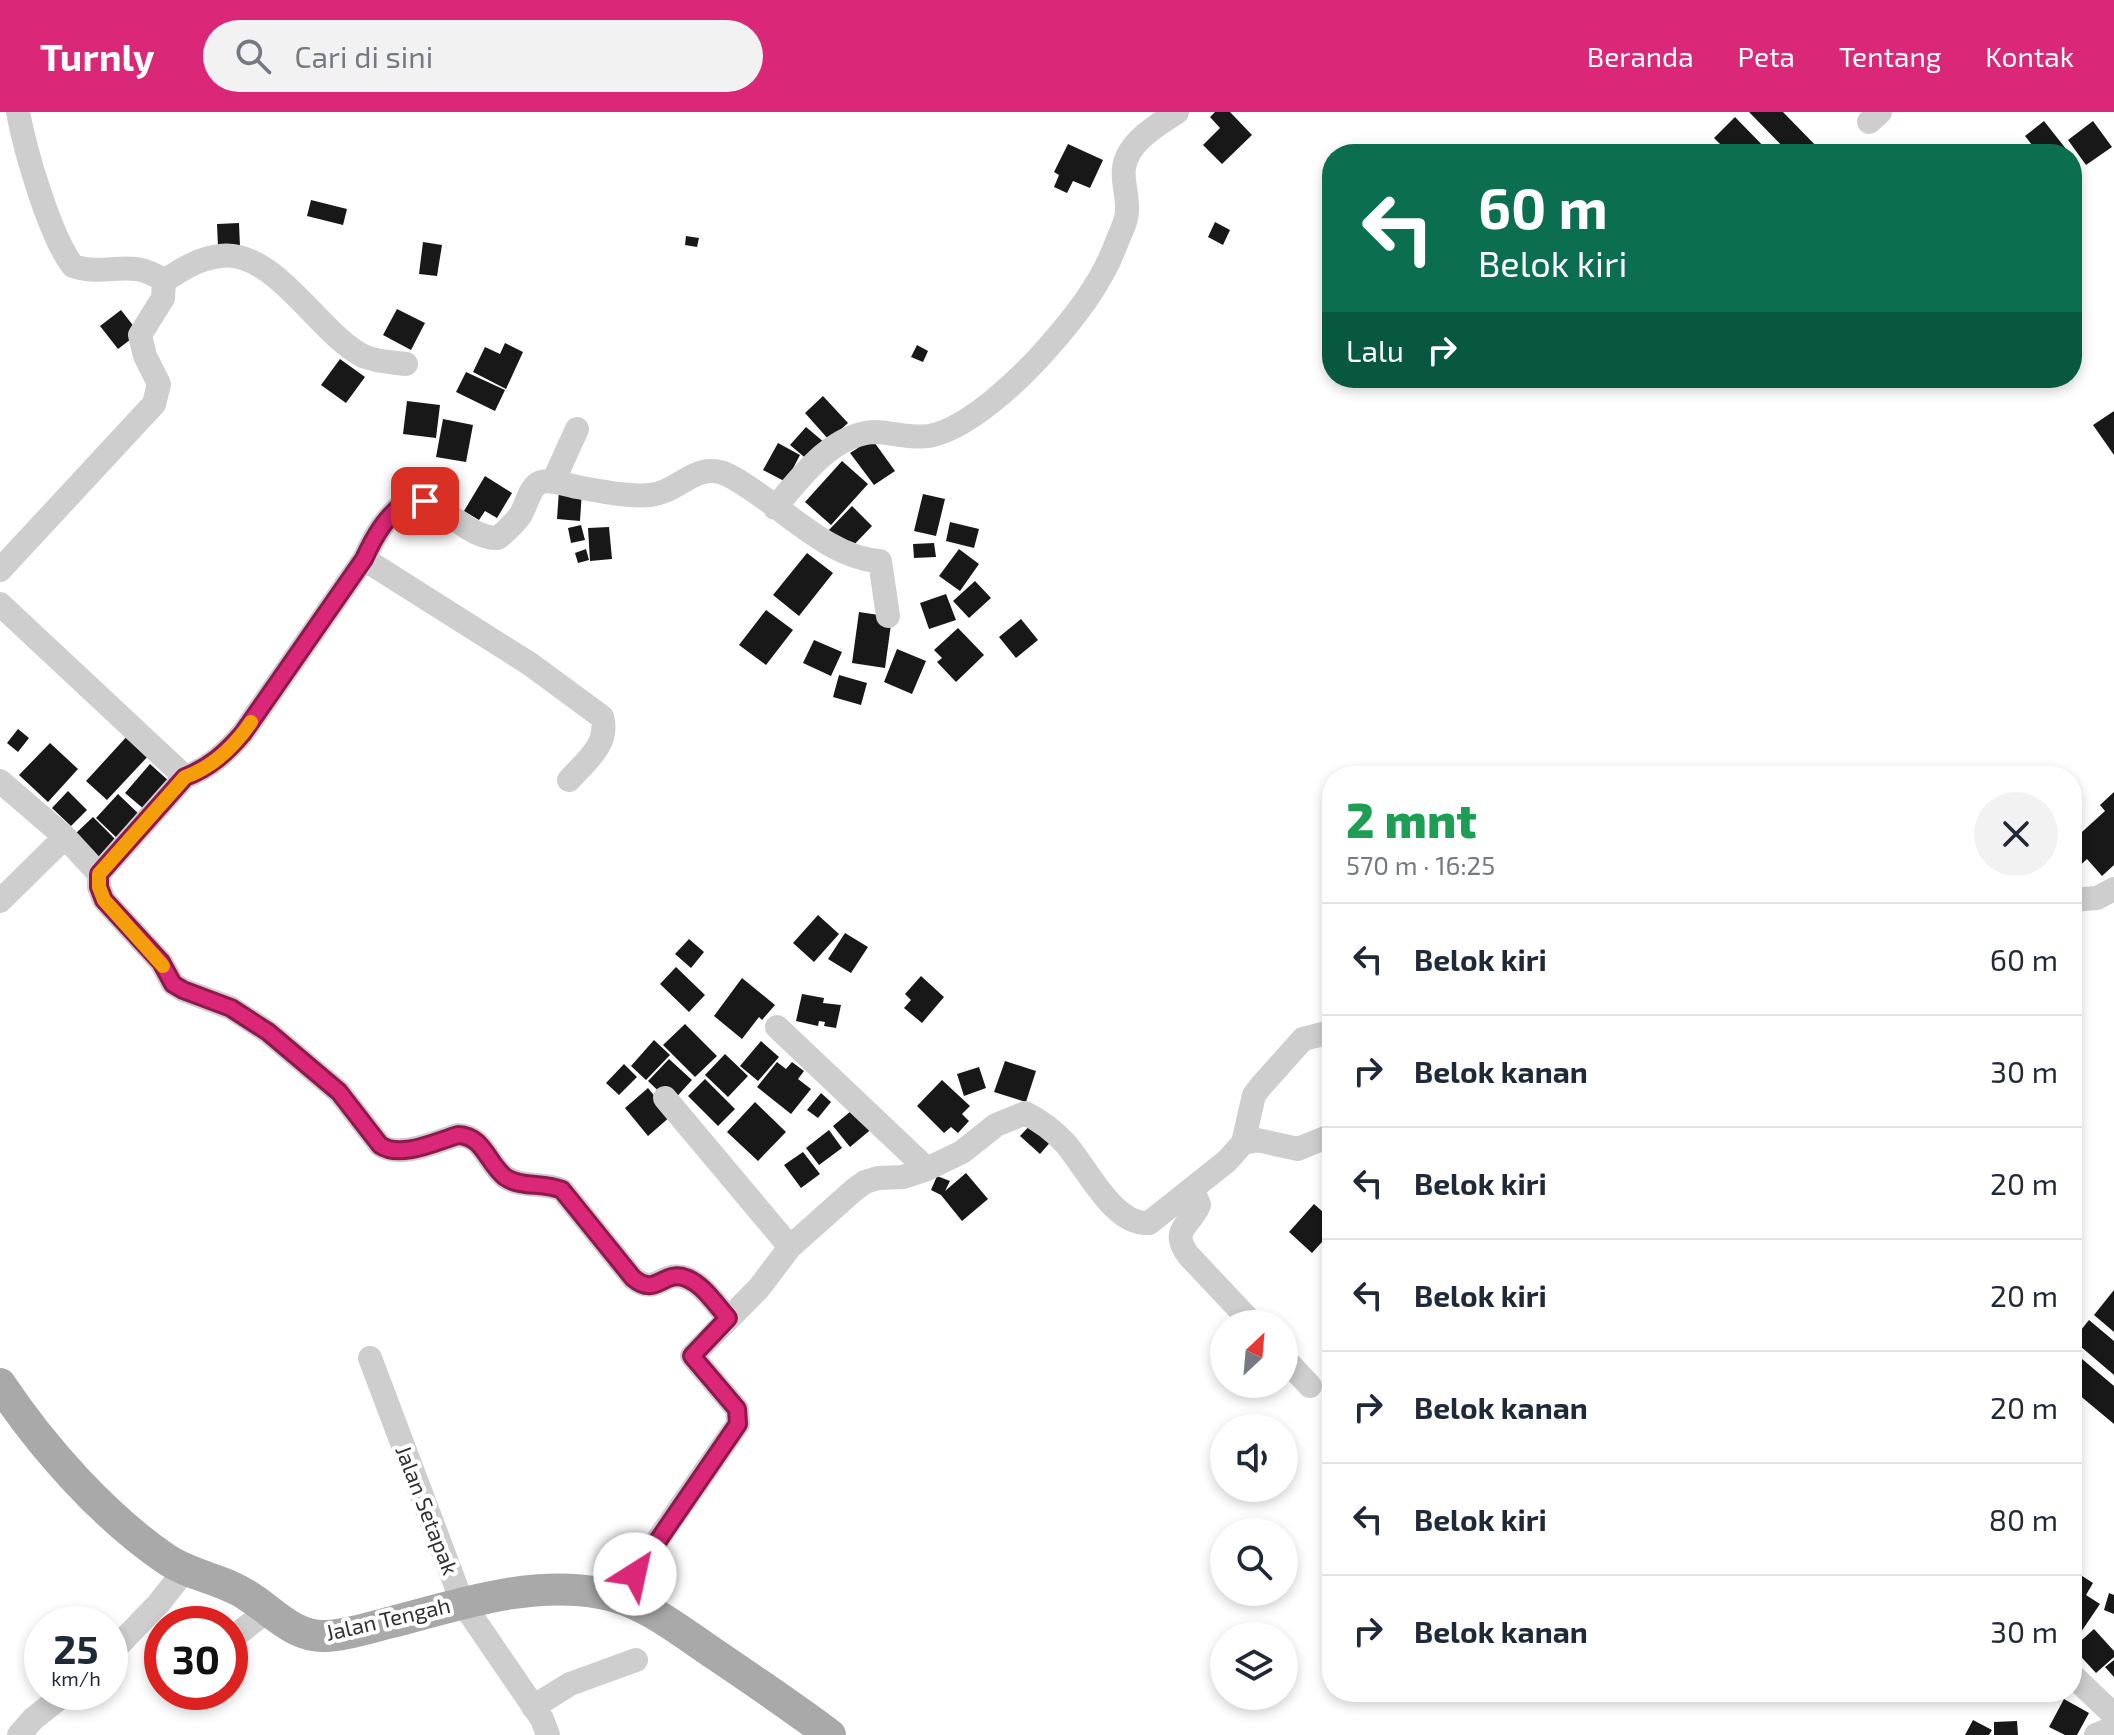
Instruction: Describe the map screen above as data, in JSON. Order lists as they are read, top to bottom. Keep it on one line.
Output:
{"streets":{"main road":["Jalan Tengah"],"street":["Jalan Setapak"]},"crossings":[["Jalan Setapak","Jalan Tengah"]],"north":"top right","page":{"header":"Turnly","search":"Cari di sini","nav":["Beranda","Peta","Tentang","Kontak"],"turn":["60 m","Belok kiri"],"then":"Lalu","heading":["2 mnt","570 m · 16:25"],"list":[{"name":"Belok kiri","value":"60 m"},{"name":"Belok kanan","value":"30 m"},{"name":"Belok kiri","value":"20 m"},{"name":"Belok kiri","value":"20 m"},{"name":"Belok kanan","value":"20 m"},{"name":"Belok kiri","value":"80 m"},{"name":"Belok kanan","value":"30 m"}],"speed":"25 km/h","limit":"30"}}
